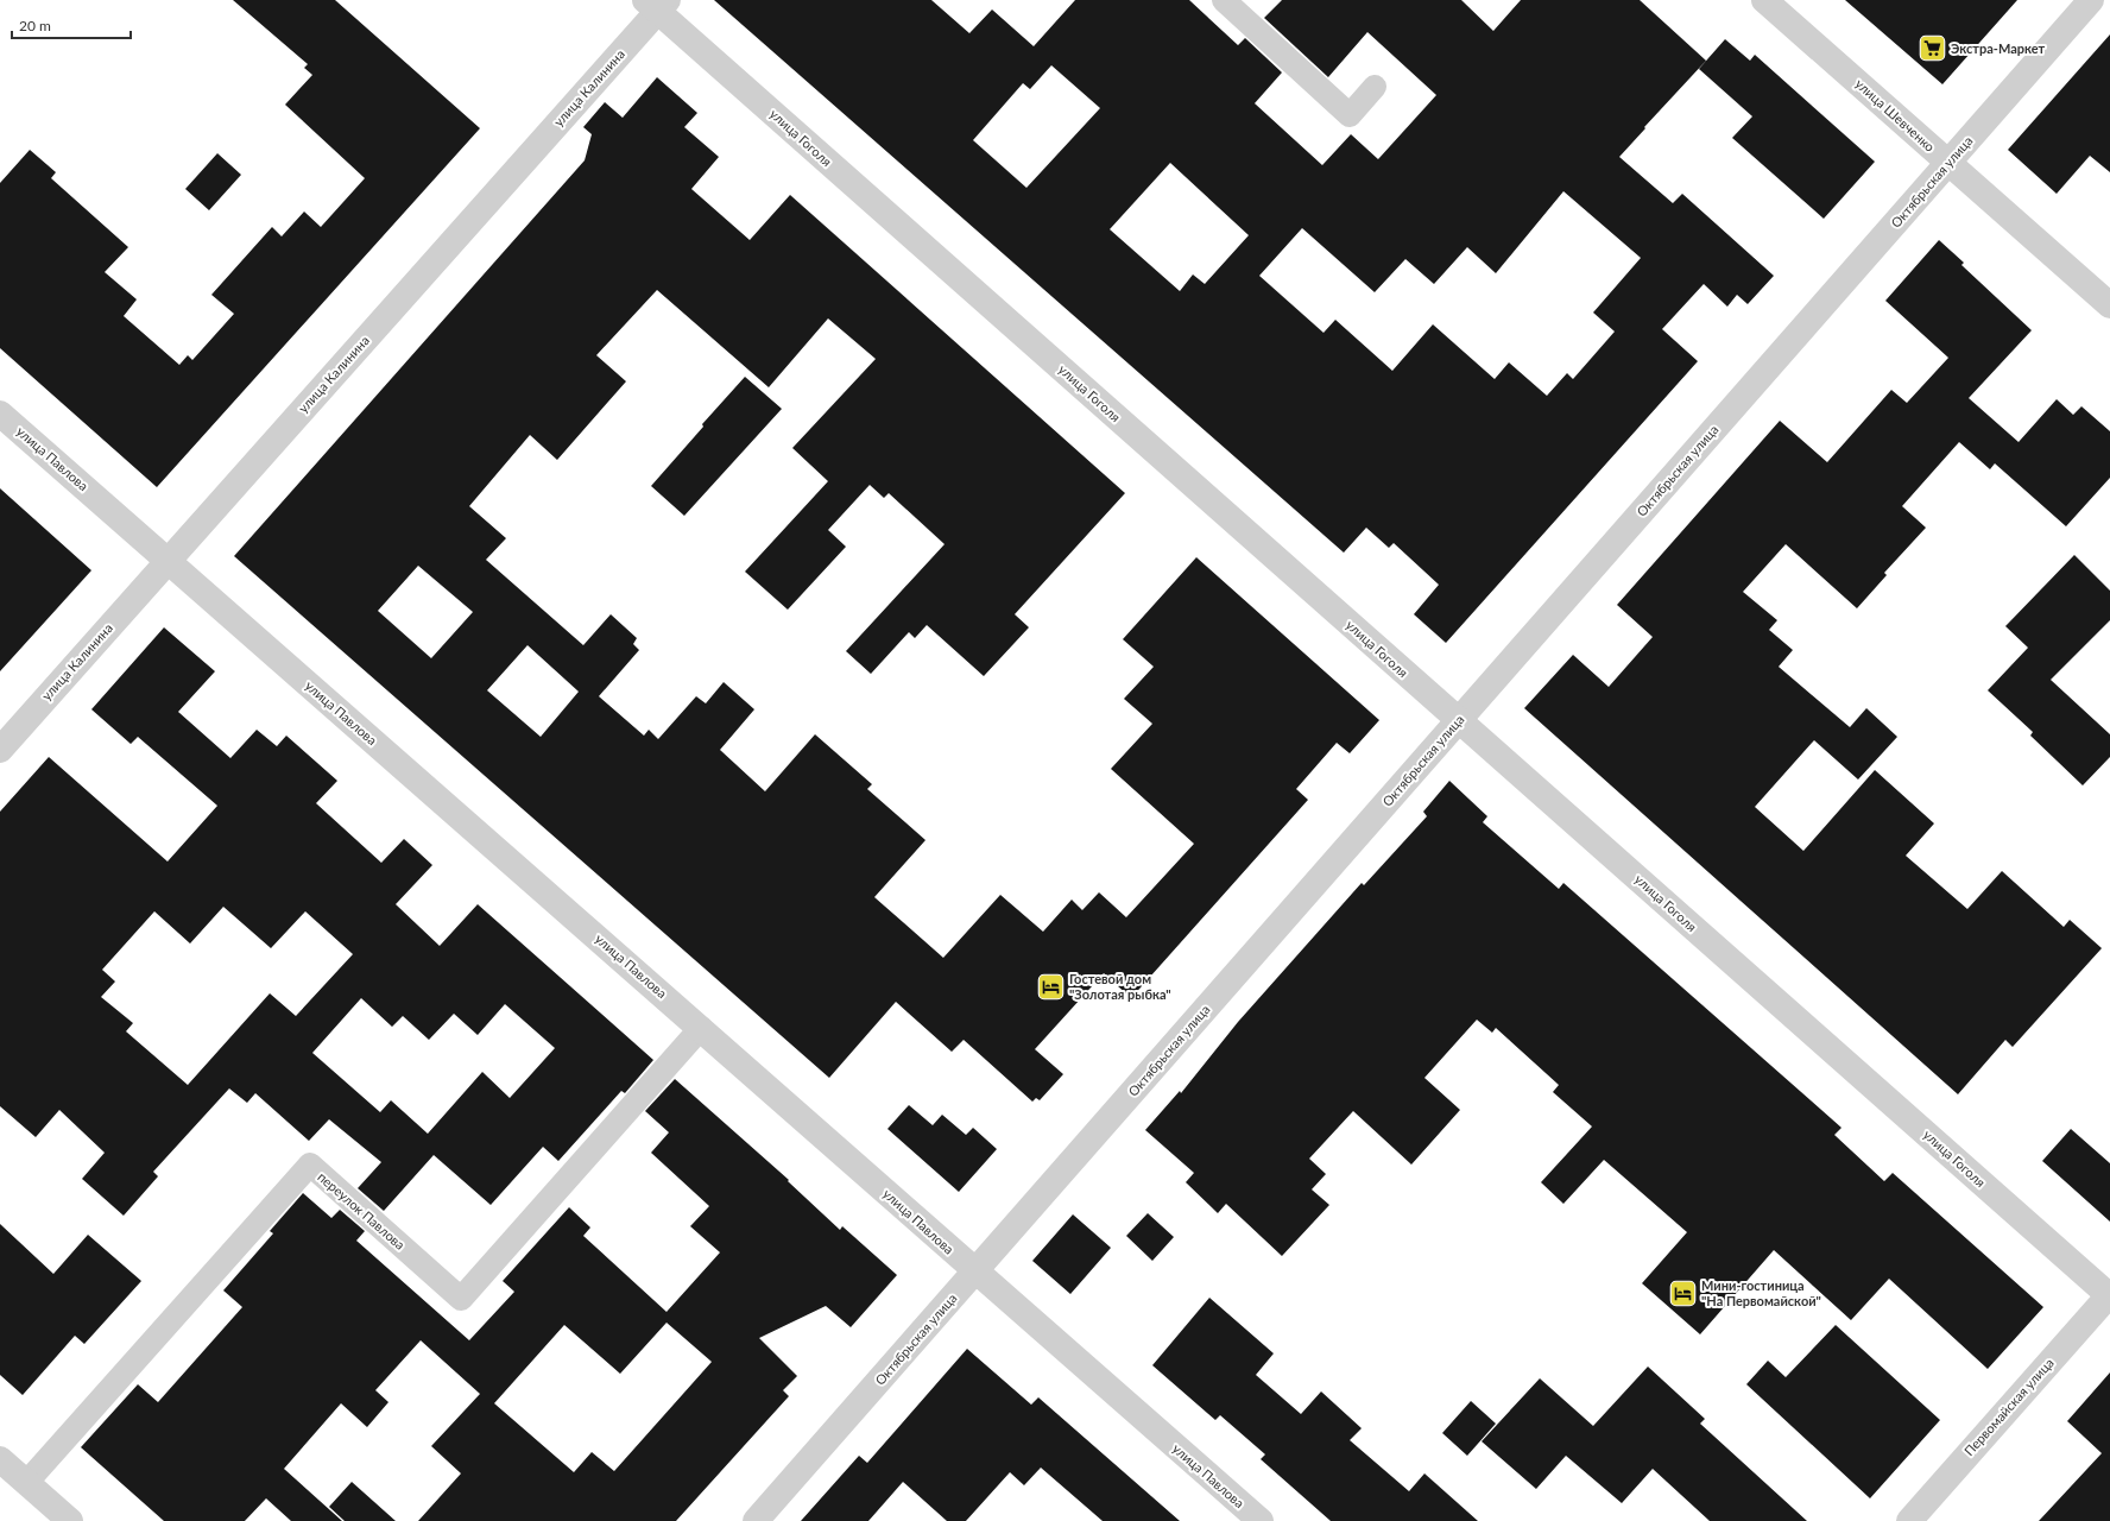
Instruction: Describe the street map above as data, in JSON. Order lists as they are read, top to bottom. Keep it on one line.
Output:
{"streets":{"street":["улица Калинина","улица Шевченко","улица Гоголя","Октябрьская улица","улица Павлова","Первомайская улица"],"lane":["переулок Павлова"]},"crossings":[["улица Калинина","улица Гоголя"],["улица Калинина","улица Павлова"],["улица Шевченко","Октябрьская улица"],["улица Гоголя","Октябрьская улица"],["улица Гоголя","Первомайская улица"],["Октябрьская улица","улица Павлова"],["улица Павлова","переулок Павлова"]],"places":{"supermarket":["Экстра-Маркет"],"hotel":["Гостевой дом \"Золотая рыбка\"","Мини-гостиница \"На Первомайской\""]},"scale_bar":"20 m"}
